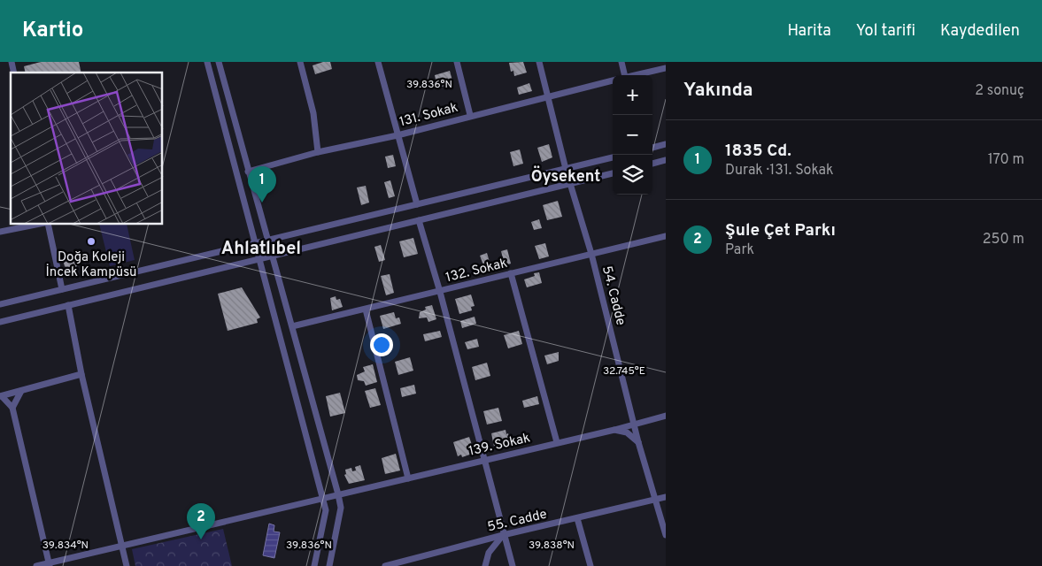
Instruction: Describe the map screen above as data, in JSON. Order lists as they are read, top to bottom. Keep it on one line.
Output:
{"streets":{"street":["131. Sokak","132. Sokak","54. Cadde","139. Sokak","55. Cadde"]},"crossings":[["131. Sokak","54. Cadde"],["132. Sokak","54. Cadde"],["54. Cadde","139. Sokak"],["54. Cadde","55. Cadde"]],"districts":["Öysekent","Ahlatlıbel"],"places":["Doğa Koleji İncek Kampüsü"],"page":{"header":"Kartio","nav":["Harita","Yol tarifi","Kaydedilen"],"heading":["Yakında","2 sonuç"],"map_buttons":["+","−"],"list":[{"mark":"1","name":"1835 Cd.","note":"Durak · 131. Sokak","value":"170 m"},{"mark":"2","name":"Şule Çet Parkı","note":"Park","value":"250 m"}],"pins":["1","2"]},"coordinates":["39.836°N","32.745°E","39.834°N","39.838°N"]}
